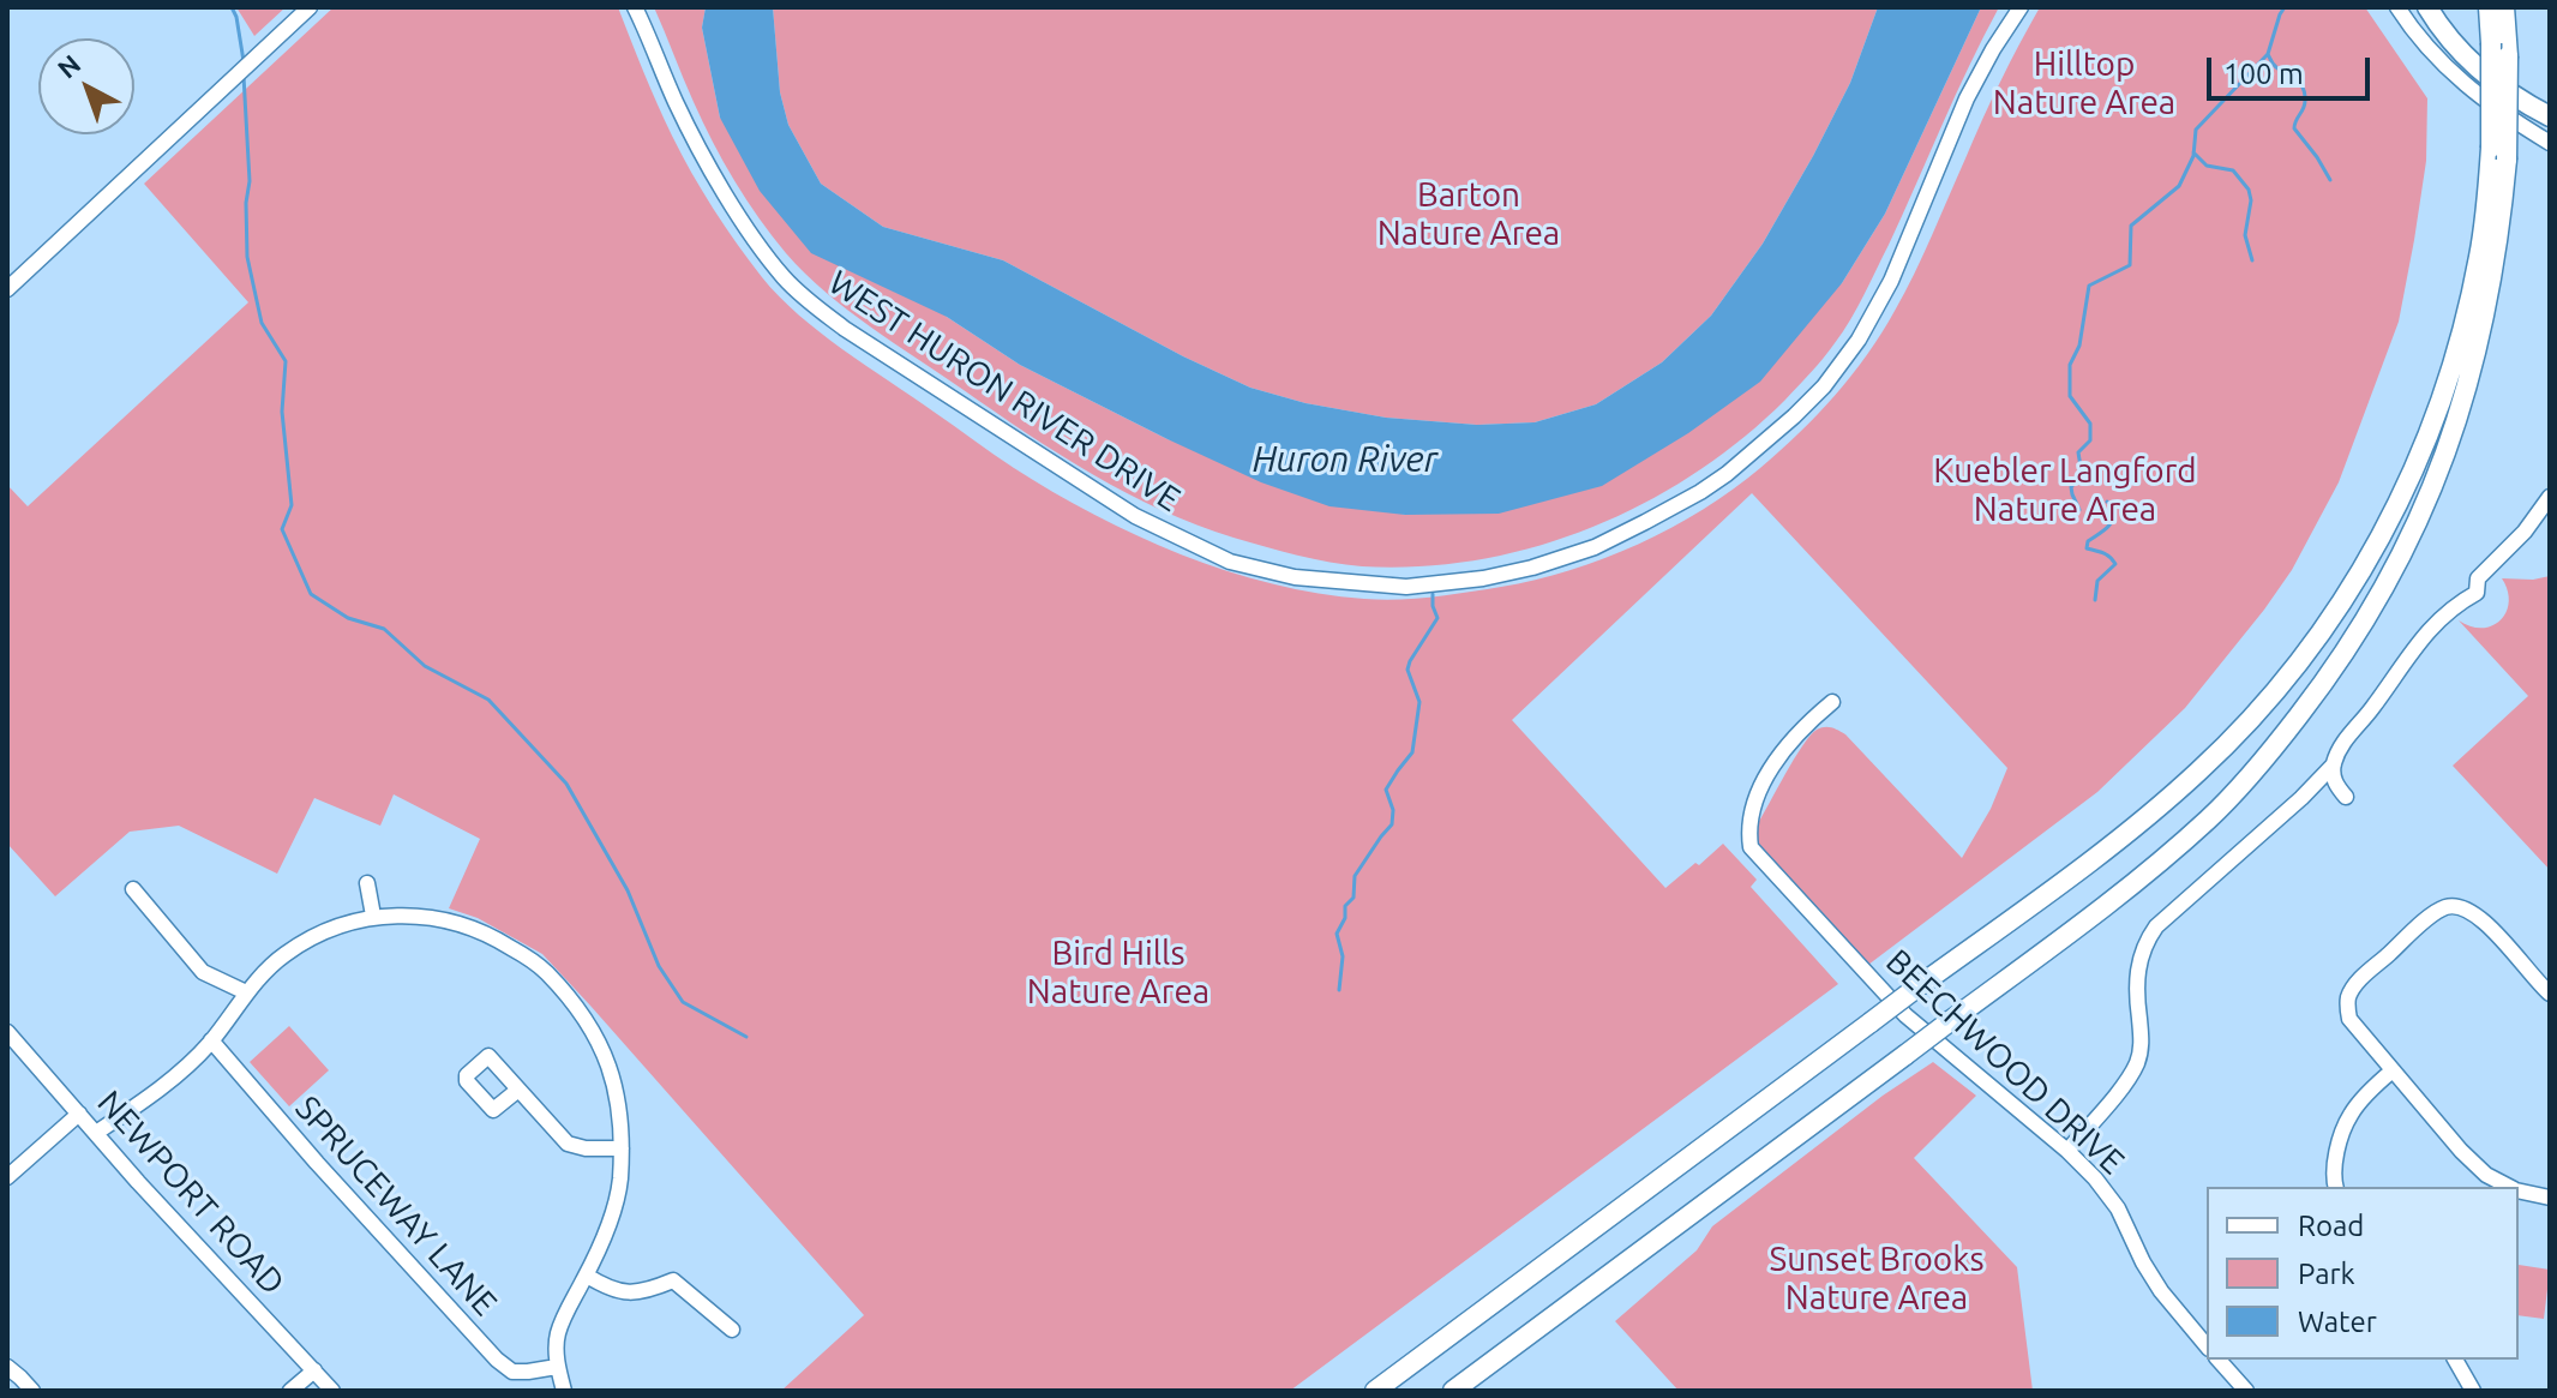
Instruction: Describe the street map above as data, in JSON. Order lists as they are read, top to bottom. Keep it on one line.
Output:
{"streets":{"street":["WEST HURON RIVER DRIVE","BEECHWOOD DRIVE","NEWPORT ROAD","SPRUCEWAY LANE"]},"water":["Huron River"],"parks":["Hilltop Nature Area","Barton Nature Area","Kuebler Langford Nature Area","Bird Hills Nature Area","Sunset Brooks Nature Area"],"legend":["Road","Park","Water"],"scale_bar":"100 m","north":"top left"}
